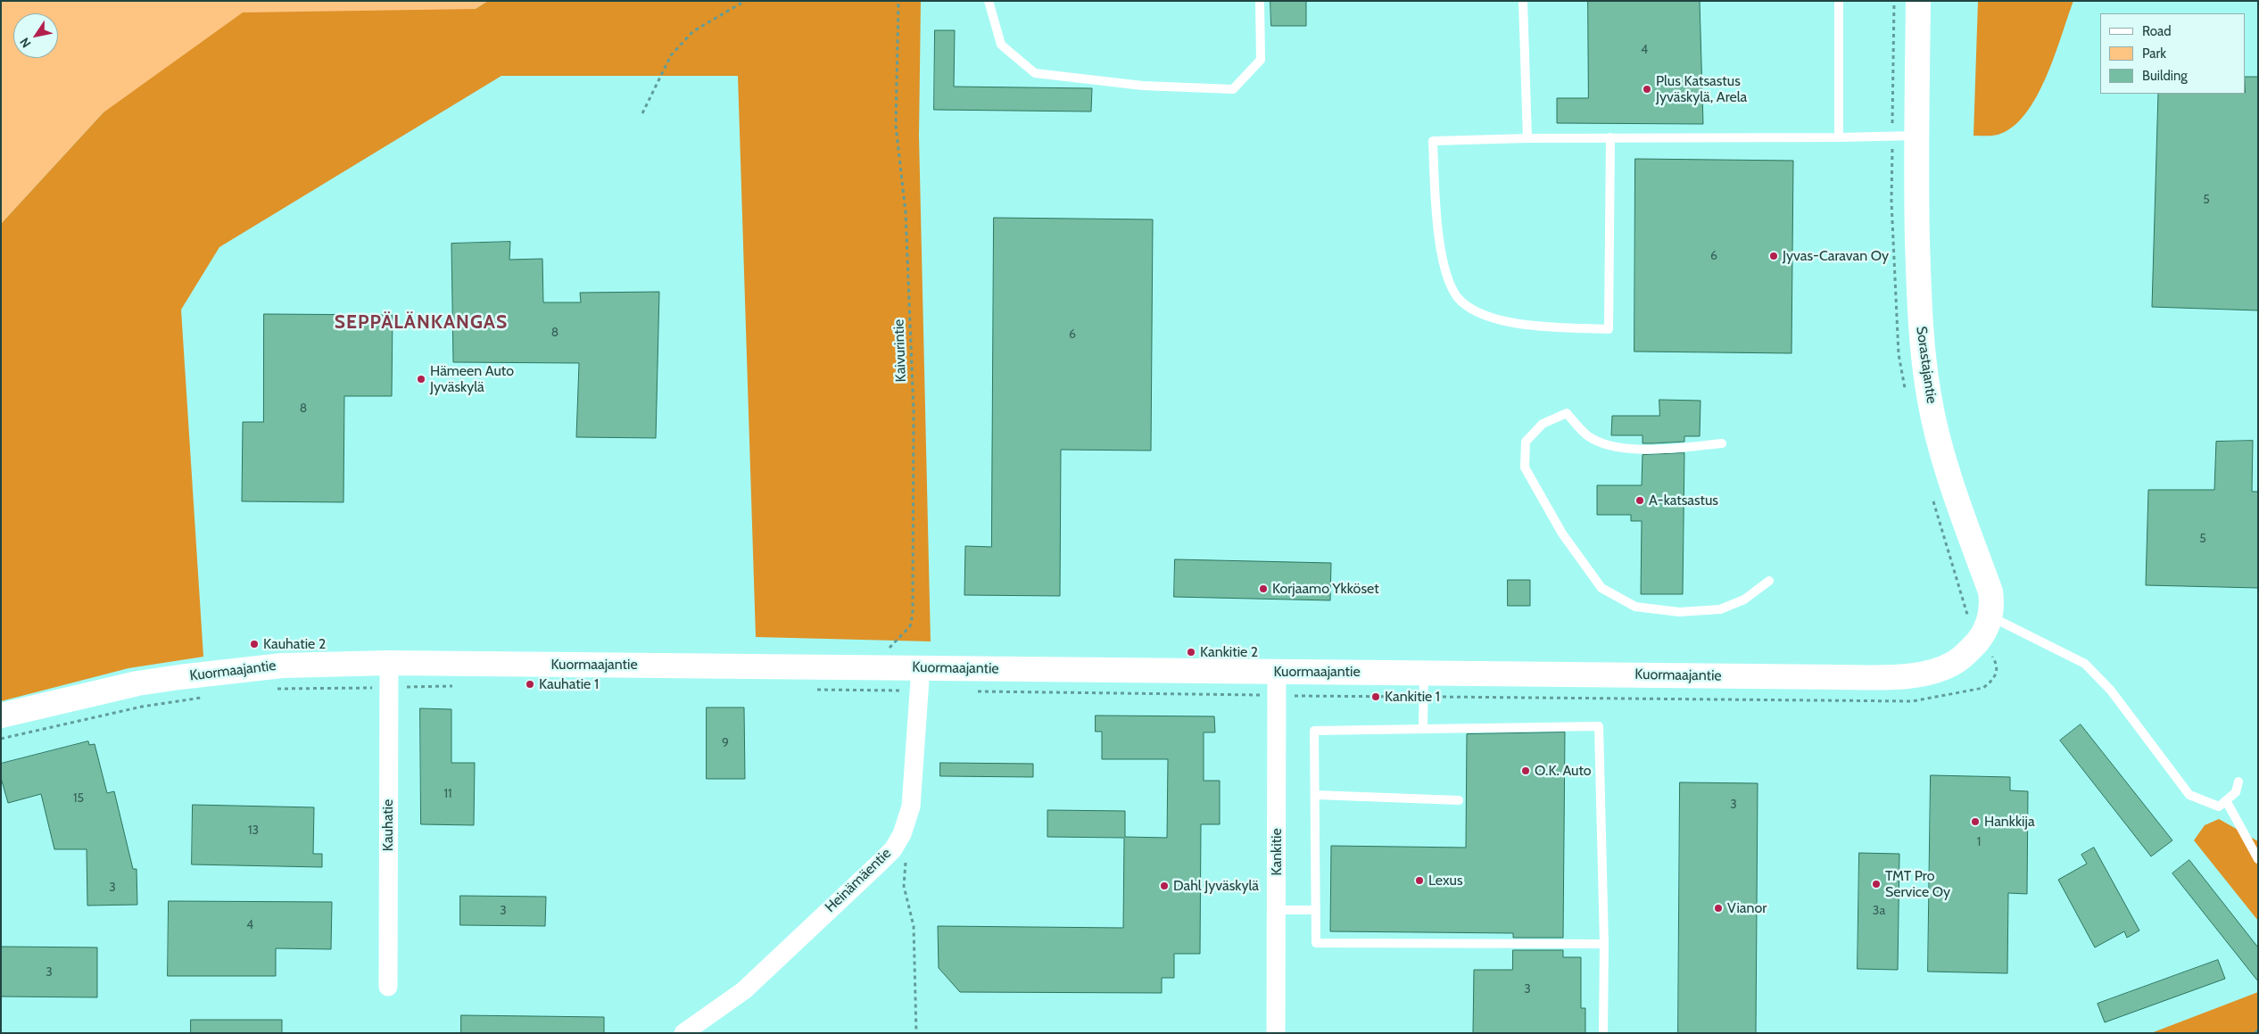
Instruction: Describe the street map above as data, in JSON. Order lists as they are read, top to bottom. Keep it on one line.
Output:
{"streets":{"street":["Sorastajantie","Kuormaajantie","Kauhatie","Kankitie","Heinämäentie"],"path":["Kaivurintie"]},"crossings":[["Kaivurintie","Kuormaajantie"],["Sorastajantie","Kuormaajantie"],["Kuormaajantie","Kauhatie"],["Kuormaajantie","Kankitie"],["Kuormaajantie","Heinämäentie"]],"districts":["SEPPÄLÄNKANGAS"],"places":["Plus Katsastus Jyväskylä, Arela","Jyvas-Caravan Oy","Hämeen Auto Jyväskylä","A-katsastus","Korjaamo Ykköset","Kauhatie 2","Kankitie 2","Kauhatie 1","Kankitie 1","O.K. Auto","Hankkija","Lexus","TMT Pro Service Oy","Dahl Jyväskylä","Vianor"],"house_numbers":["4","5","6","8","6","8","5","9","11","15","3","13","1","3","3","3a","4","3","3"],"legend":["Road","Park","Building"],"north":"bottom left"}
